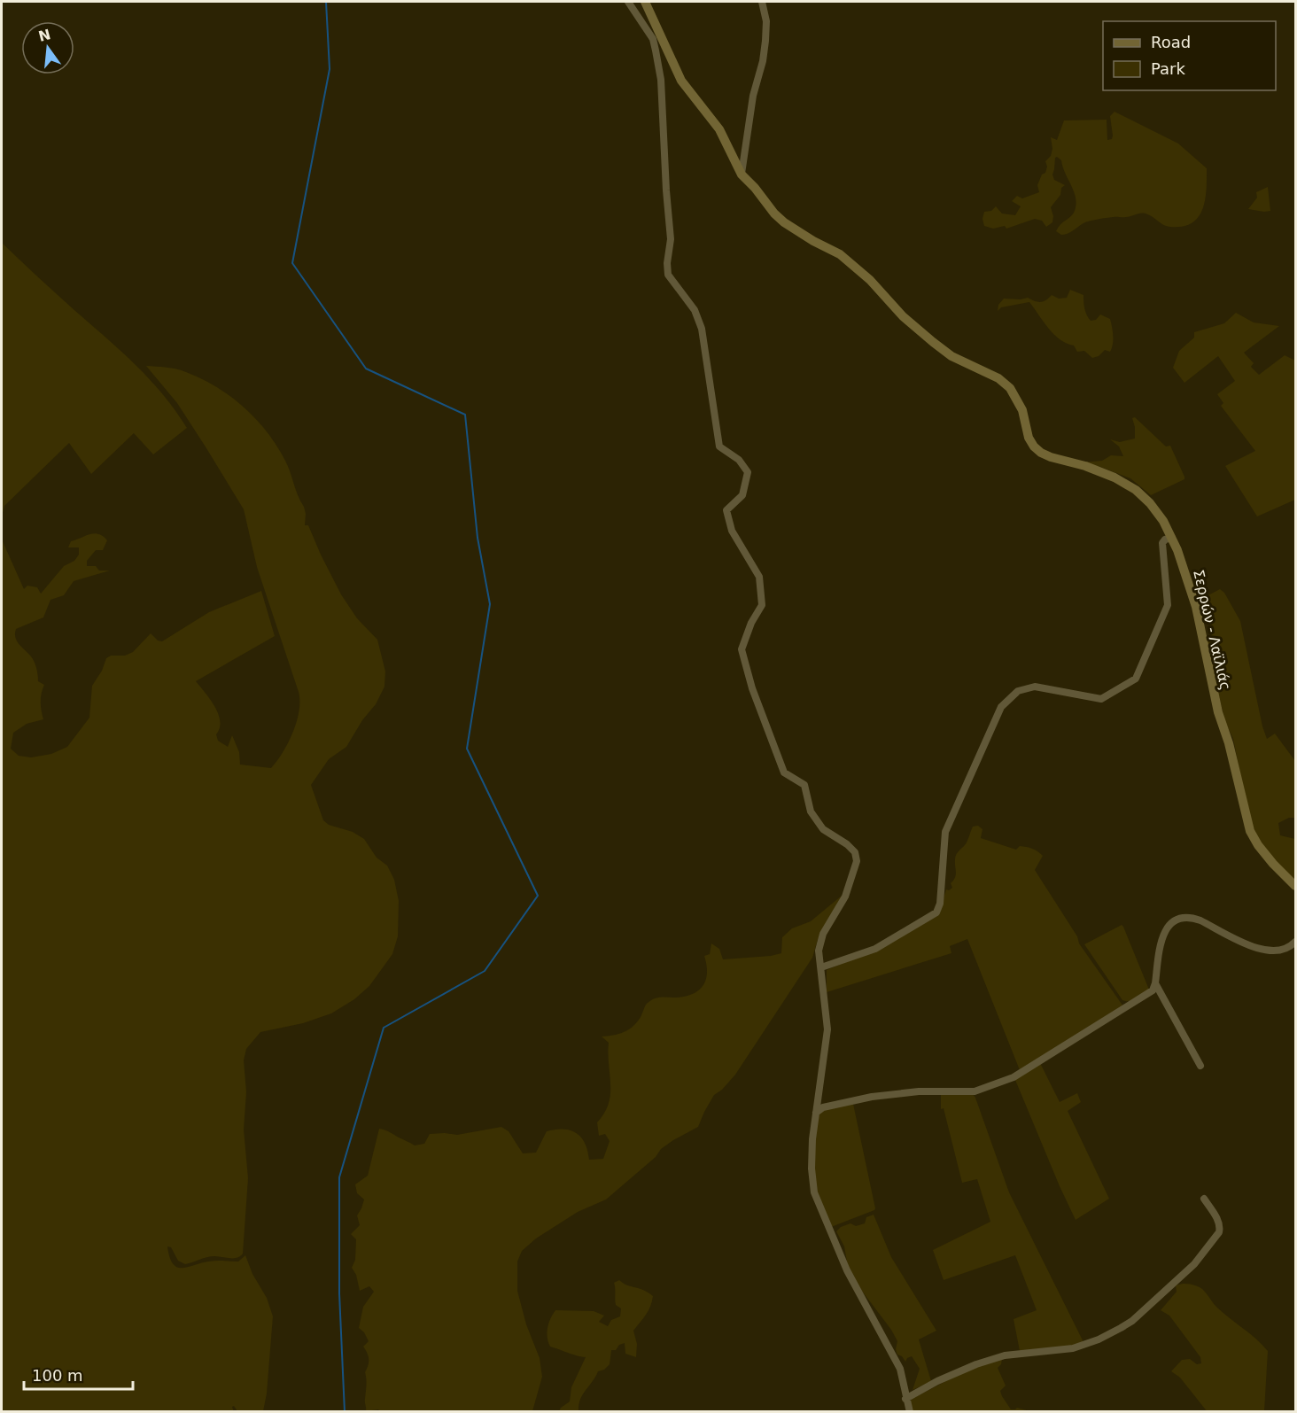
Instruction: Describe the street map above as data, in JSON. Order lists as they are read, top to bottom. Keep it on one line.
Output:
{"streets":{"main road":["Σερρών - Λαϊλιάς"]},"legend":["Road","Park"],"scale_bar":"100 m","north":"top"}
